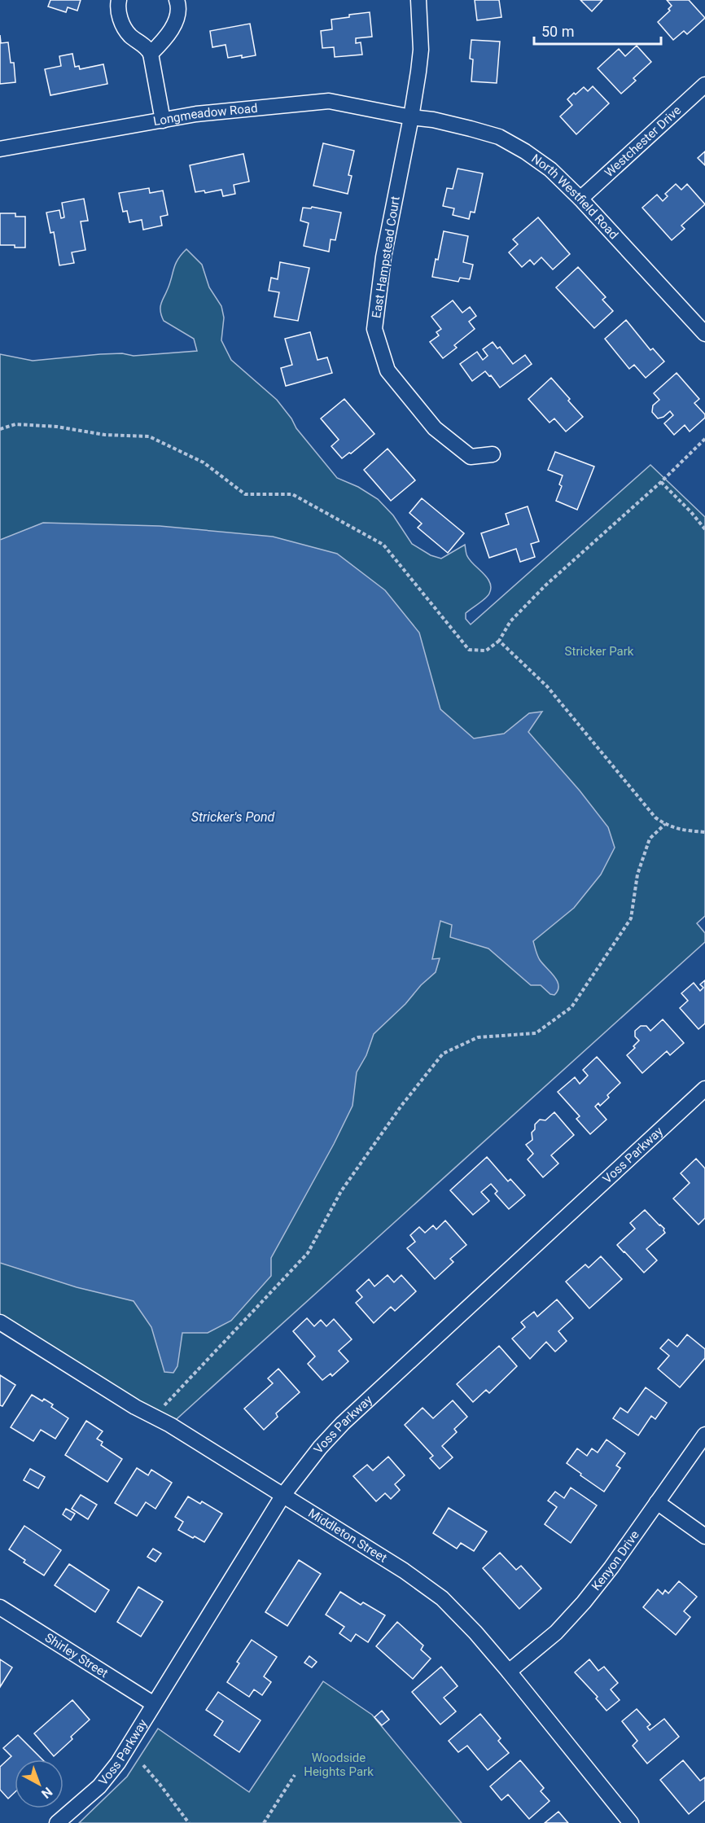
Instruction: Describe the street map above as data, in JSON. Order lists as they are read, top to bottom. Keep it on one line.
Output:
{"streets":{"street":["Longmeadow Road","Westchester Drive","North Westfield Road","East Hampstead Court","Voss Parkway","Middleton Street","Kenyon Drive","Shirley Street"]},"crossings":[["Longmeadow Road","North Westfield Road"],["Longmeadow Road","East Hampstead Court"],["Westchester Drive","North Westfield Road"],["North Westfield Road","East Hampstead Court"],["Voss Parkway","Middleton Street"],["Voss Parkway","Shirley Street"],["Middleton Street","Kenyon Drive"]],"water":["Stricker's Pond"],"parks":["Stricker Park","Woodside Heights Park"],"scale_bar":"50 m","north":"bottom right"}
